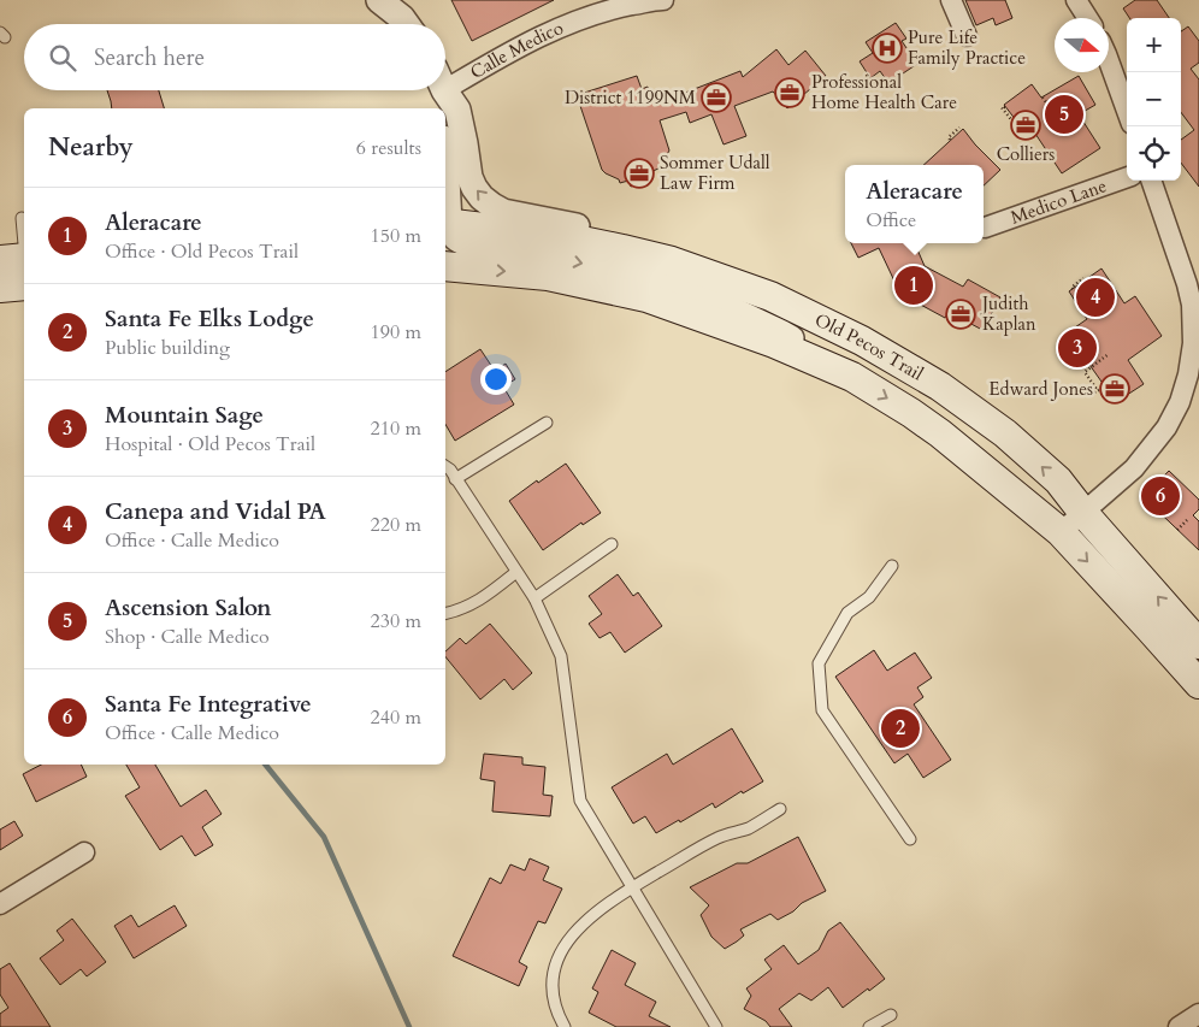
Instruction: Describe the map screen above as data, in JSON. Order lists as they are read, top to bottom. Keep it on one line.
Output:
{"streets":{"main road":["Old Pecos Trail"],"street":["Calle Medico","Medico Lane"]},"places":{"hospital":["Pure Life Family Practice"],"office":["Professional Home Health Care","District 1199NM","Colliers","Sommer Udall Law Firm","Judith Kaplan","Edward Jones"]},"north":"right","page":{"map_buttons":["+","−"],"search":"Search here","pins":["5","1","4","3","6","2"],"heading":["Nearby","6 results"],"popup":["Aleracare","Office"],"list":[{"mark":"1","name":"Aleracare","note":"Office · Old Pecos Trail","value":"150 m"},{"mark":"2","name":"Santa Fe Elks Lodge","note":"Public building","value":"190 m"},{"mark":"3","name":"Mountain Sage","note":"Hospital · Old Pecos Trail","value":"210 m"},{"mark":"4","name":"Canepa and Vidal PA","note":"Office · Calle Medico","value":"220 m"},{"mark":"5","name":"Ascension Salon","note":"Shop · Calle Medico","value":"230 m"},{"mark":"6","name":"Santa Fe Integrative","note":"Office · Calle Medico","value":"240 m"}]}}
